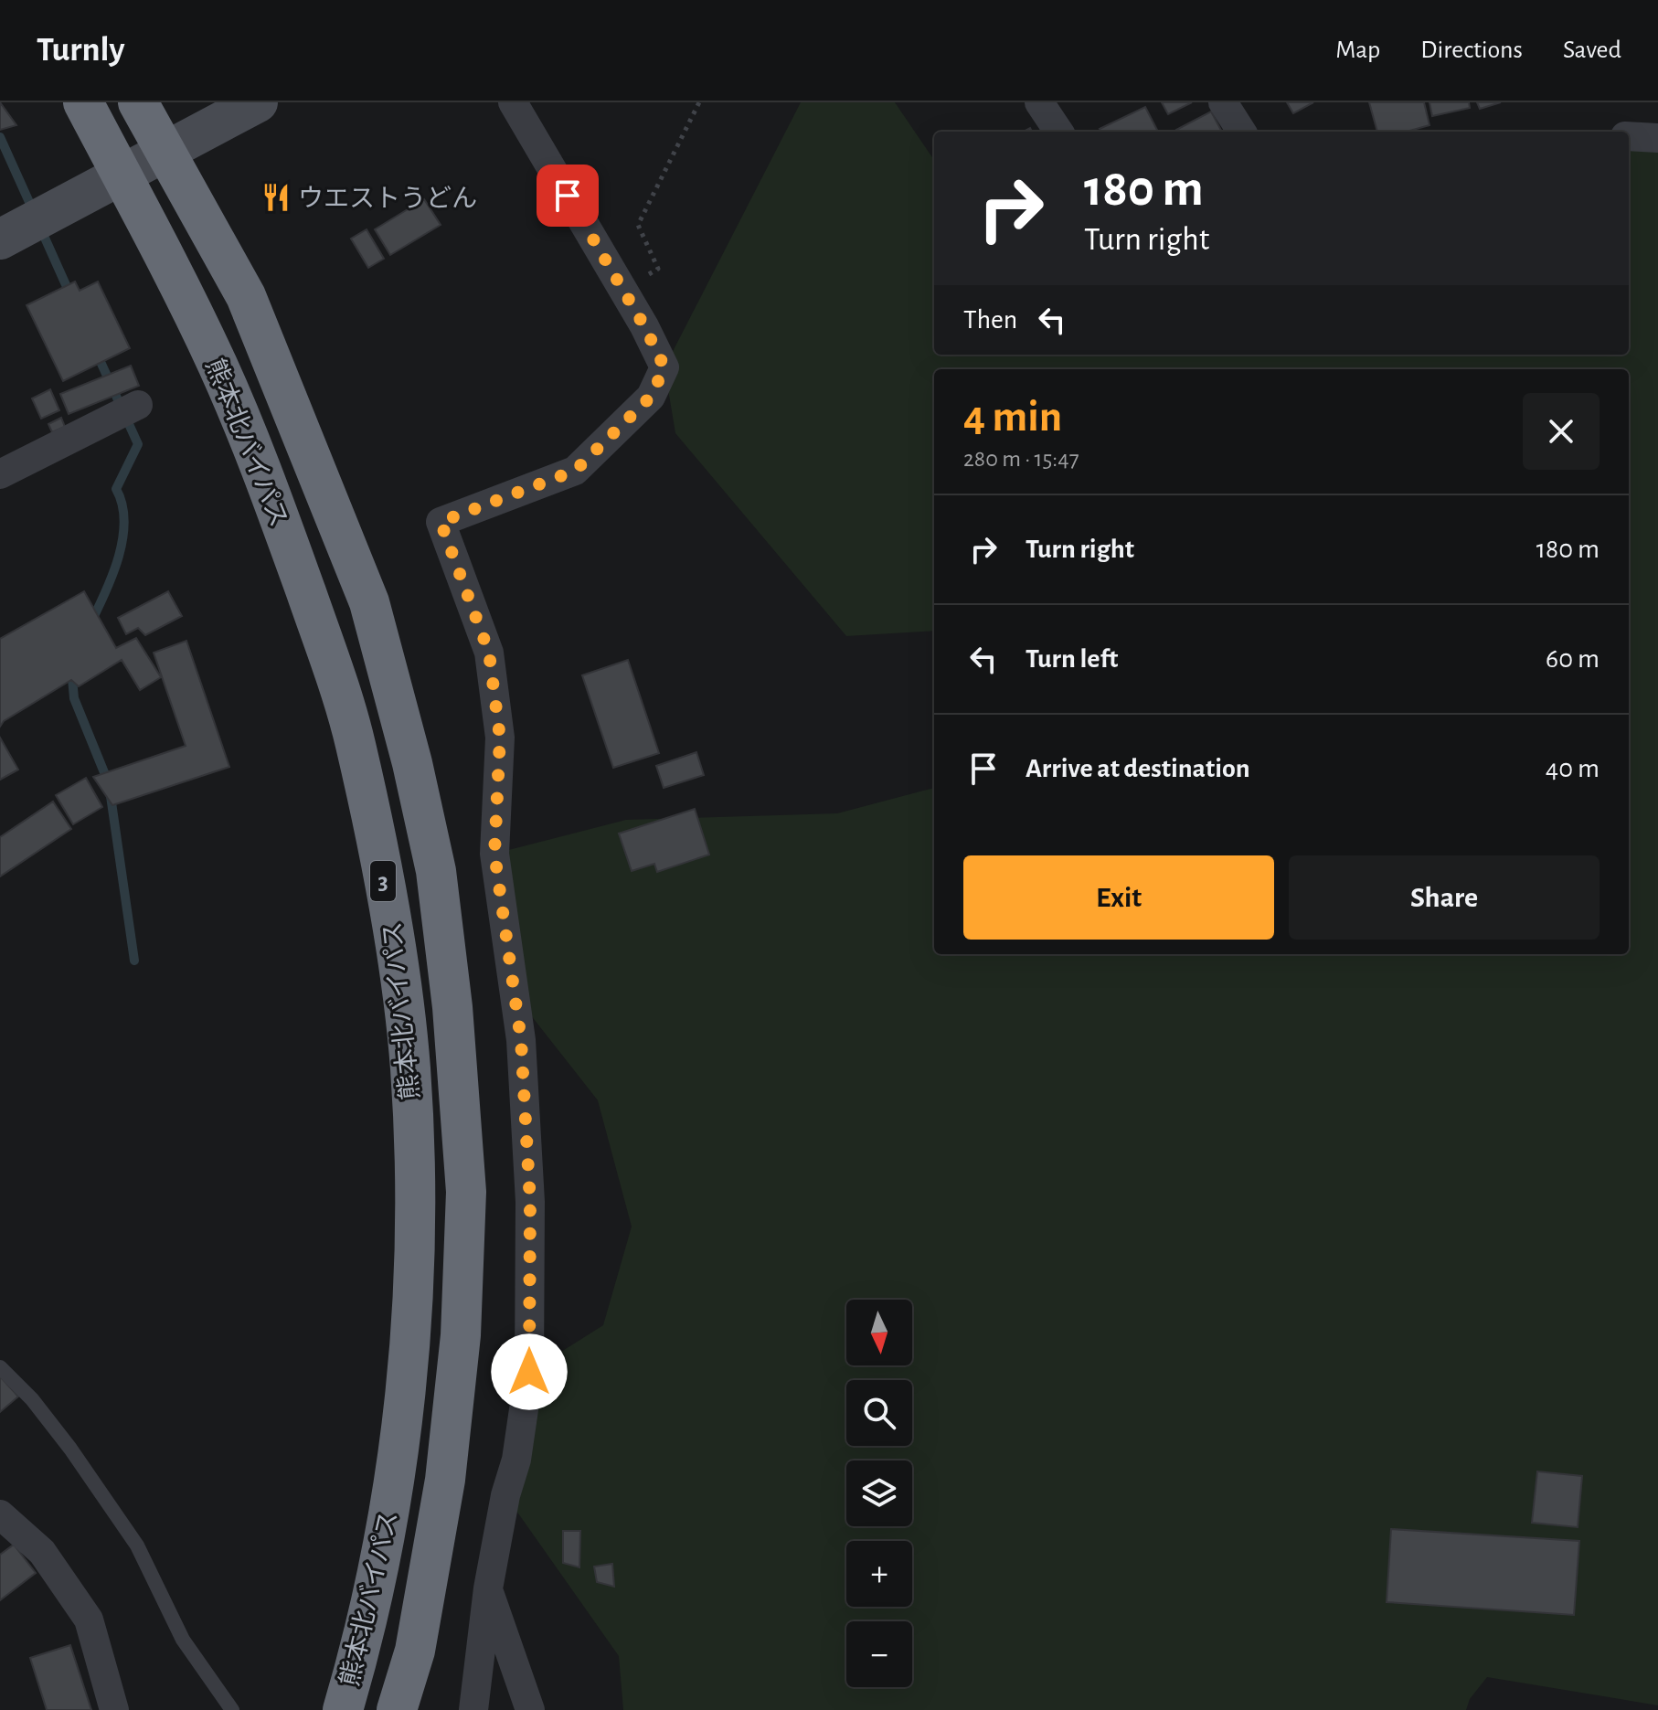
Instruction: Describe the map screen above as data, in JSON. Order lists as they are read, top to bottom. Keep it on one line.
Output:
{"streets":{"highway":["熊本北バイパス","3"]},"places":{"restaurant":["ウエストうどん"]},"north":"bottom","page":{"header":"Turnly","nav":["Map","Directions","Saved"],"turn":["180 m","Turn right"],"then":"Then","heading":["4 min","280 m · 15:47"],"list":[{"name":"Turn right","value":"180 m"},{"name":"Turn left","value":"60 m"},{"name":"Arrive at destination","value":"40 m"}],"buttons":["Exit","Share"],"map_buttons":["+","−"]}}
